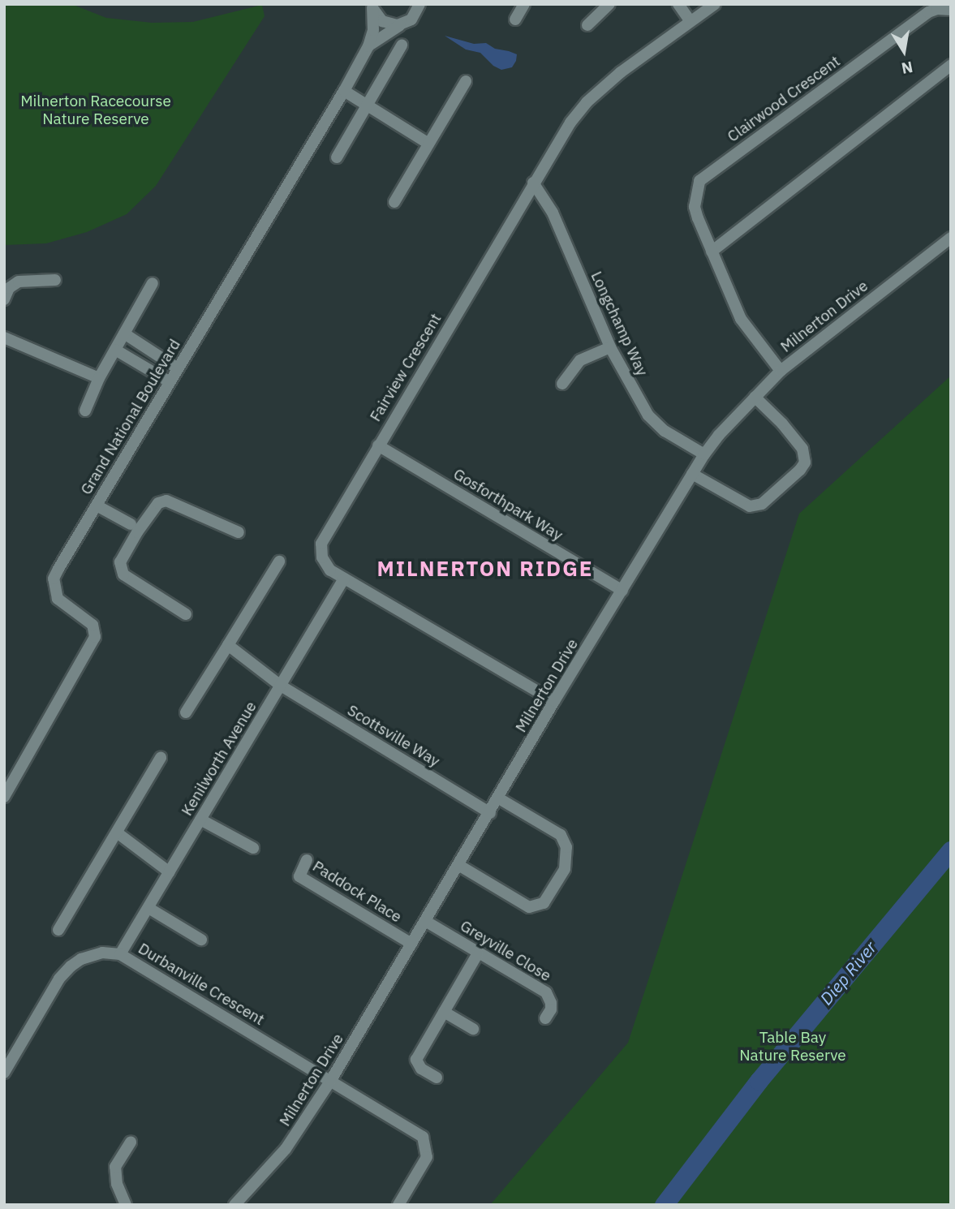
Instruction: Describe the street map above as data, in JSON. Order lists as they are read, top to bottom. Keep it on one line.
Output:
{"streets":{"street":["Clairwood Crescent","Milnerton Drive","Longchamp Way","Fairview Crescent","Grand National Boulevard","Gosforthpark Way","Scottsville Way","Kenilworth Avenue","Paddock Place","Greyville Close","Durbanville Crescent"]},"crossings":[["Clairwood Crescent","Milnerton Drive"],["Milnerton Drive","Longchamp Way"],["Milnerton Drive","Fairview Crescent"],["Milnerton Drive","Gosforthpark Way"],["Milnerton Drive","Scottsville Way"],["Milnerton Drive","Paddock Place"],["Milnerton Drive","Greyville Close"],["Milnerton Drive","Durbanville Crescent"],["Longchamp Way","Fairview Crescent"],["Fairview Crescent","Gosforthpark Way"],["Fairview Crescent","Kenilworth Avenue"],["Scottsville Way","Kenilworth Avenue"],["Kenilworth Avenue","Durbanville Crescent"]],"districts":["MILNERTON RIDGE"],"water":["Diep River"],"parks":["Milnerton Racecourse Nature Reserve","Table Bay Nature Reserve"],"north":"bottom"}
